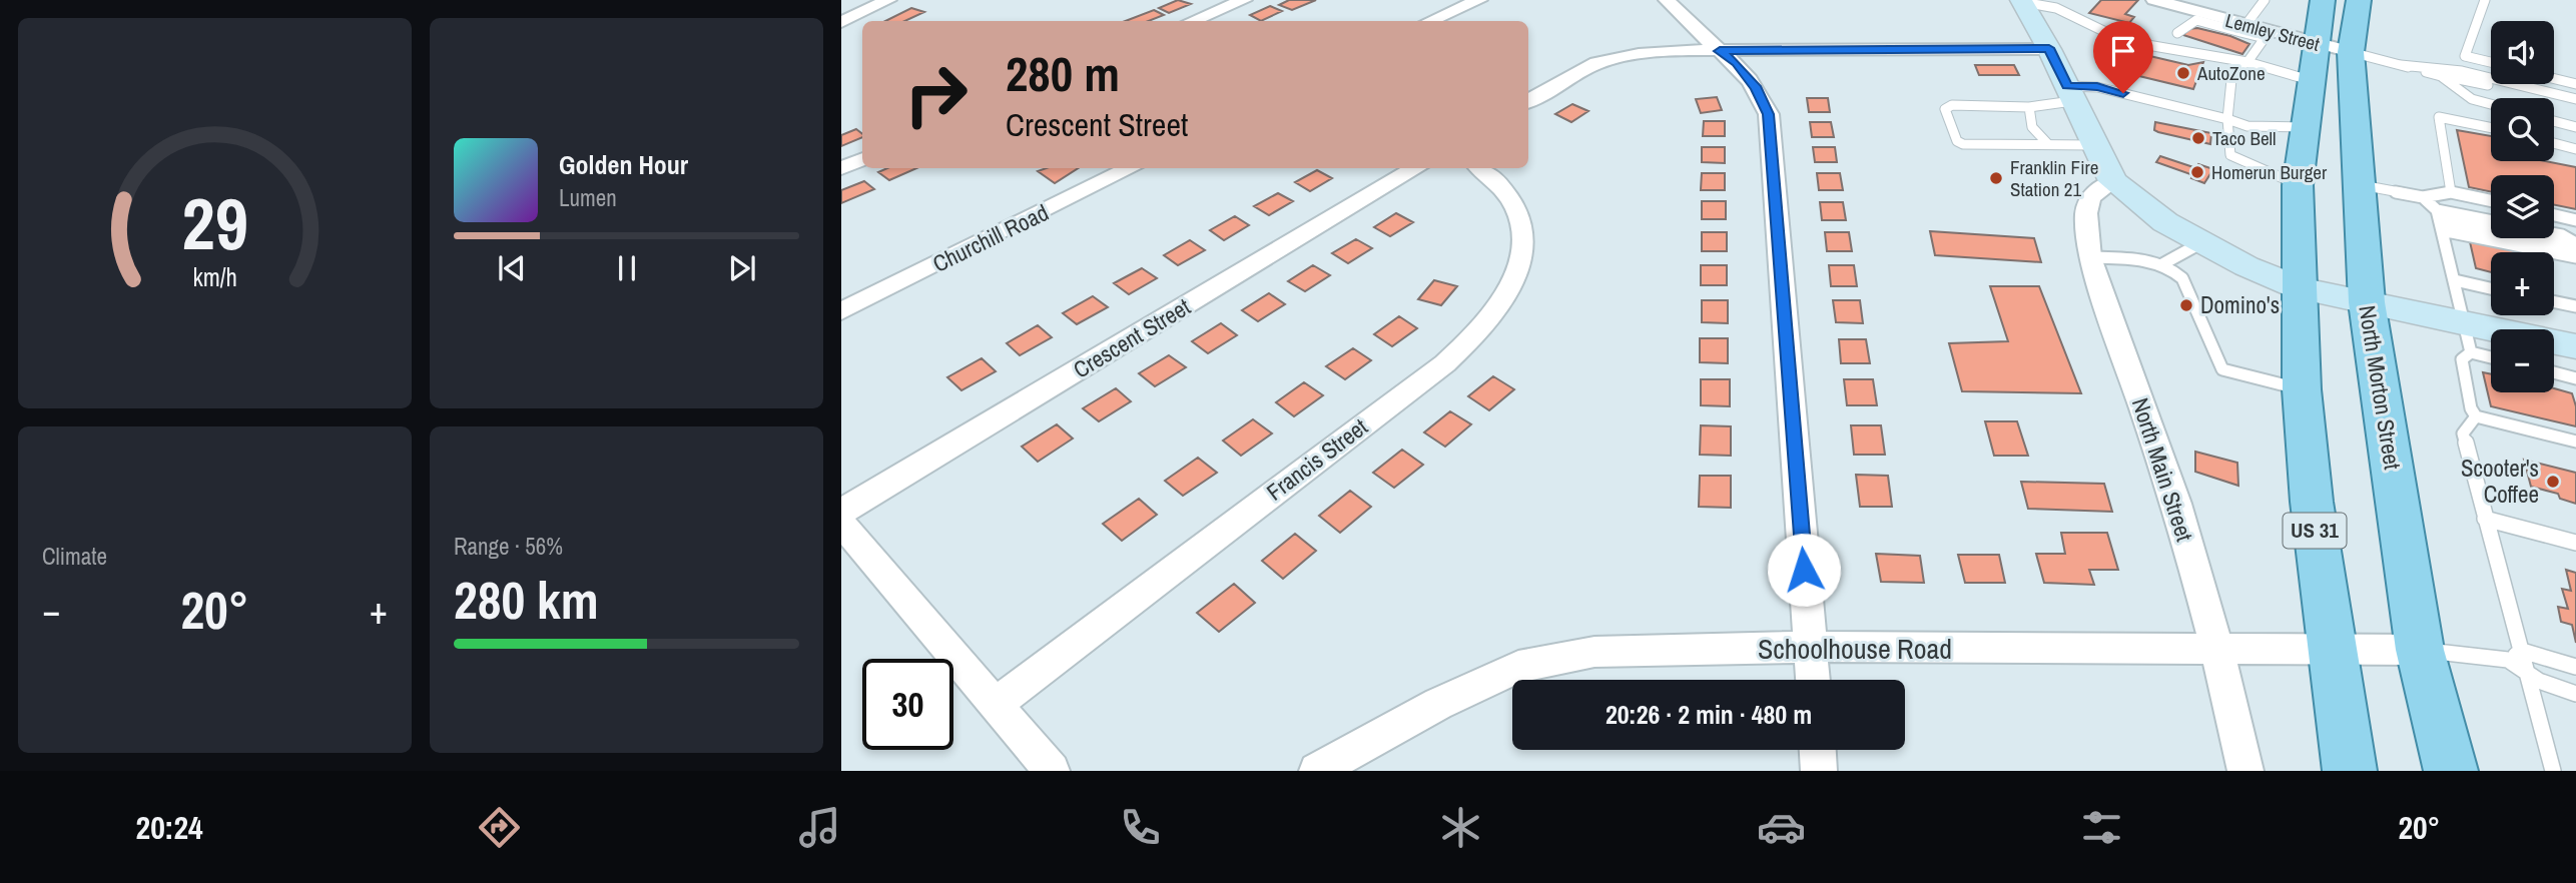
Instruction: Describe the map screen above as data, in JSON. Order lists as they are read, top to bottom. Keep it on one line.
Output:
{"streets":{"main road":["North Morton Street","US 31"],"street":["Lemley Street","Churchill Road","Crescent Street","Francis Street","North Main Street","Schoolhouse Road"]},"crossings":[["Lemley Street","North Morton Street"],["Lemley Street","US 31"],["North Morton Street","Schoolhouse Road"],["North Main Street","Schoolhouse Road"],["US 31","Schoolhouse Road"]],"places":["AutoZone","Taco Bell","Homerun Burger","Franklin Fire Station 21","Domino's","Scooter's Coffee"],"page":{"map_buttons":["+","−"],"turn":["280 m","Crescent Street"],"song":["Golden Hour","Lumen"],"tile":["Climate",["Range · 56%","280 km"]],"heat":["−","20°","+"],"limit":"30","trip":"20:26 · 2 min · 480 m","tabs":["20:24","20°"],"gauge":["29","km/h"]}}
